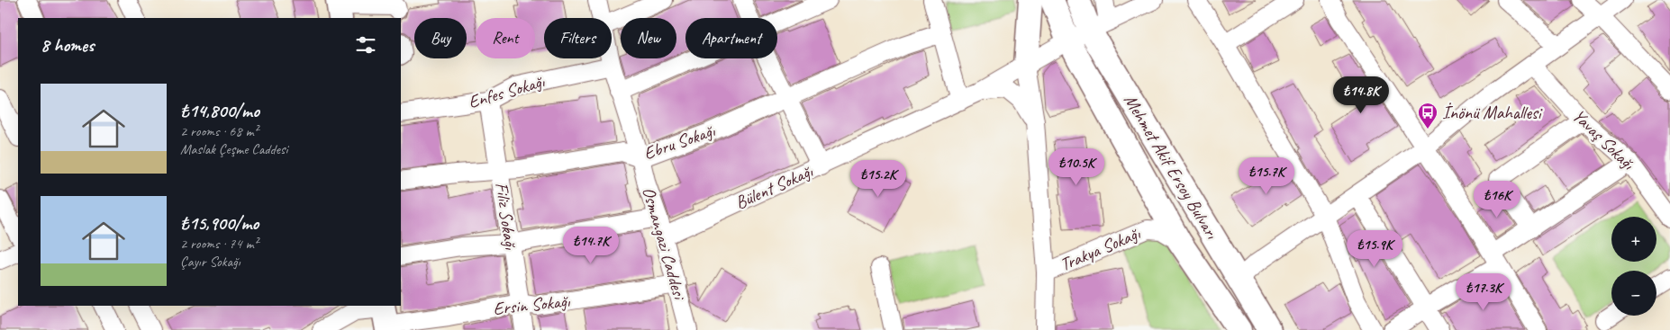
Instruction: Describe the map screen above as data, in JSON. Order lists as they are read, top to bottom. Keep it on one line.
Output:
{"streets":{"main road":["Mehmet Akif Ersoy Bulvarı"],"street":["Enfes Sokağı","Yavaş Sokağı","Ebru Sokağı","Bülent Sokağı","Filiz Sokağı","Osmangazi Caddesi","Trakya Sokağı","Ersin Sokağı"]},"crossings":[["Enfes Sokağı","Filiz Sokağı"],["Enfes Sokağı","Osmangazi Caddesi"],["Ebru Sokağı","Filiz Sokağı"],["Ebru Sokağı","Osmangazi Caddesi"],["Mehmet Akif Ersoy Bulvarı","Bülent Sokağı"],["Mehmet Akif Ersoy Bulvarı","Trakya Sokağı"],["Bülent Sokağı","Osmangazi Caddesi"],["Filiz Sokağı","Ersin Sokağı"],["Osmangazi Caddesi","Ersin Sokağı"]],"places":{"bus stop":["İnönü Mahallesi"]},"page":{"chip":["Buy","Rent","Filters","New","Apartment"],"heading":"8 homes","list":[{"name":"₺14,800/mo","note":"2 rooms · 68 m² · Maslak Çeşme Caddesi"},{"name":"₺15,900/mo","note":"2 rooms · 74 m² · Çayır Sokağı"}],"price":["₺14.8K","₺10.5K","₺15.7K","₺15.2K","₺16K","₺14.7K","₺15.9K","₺17.3K"],"map_buttons":["+","−"]}}
